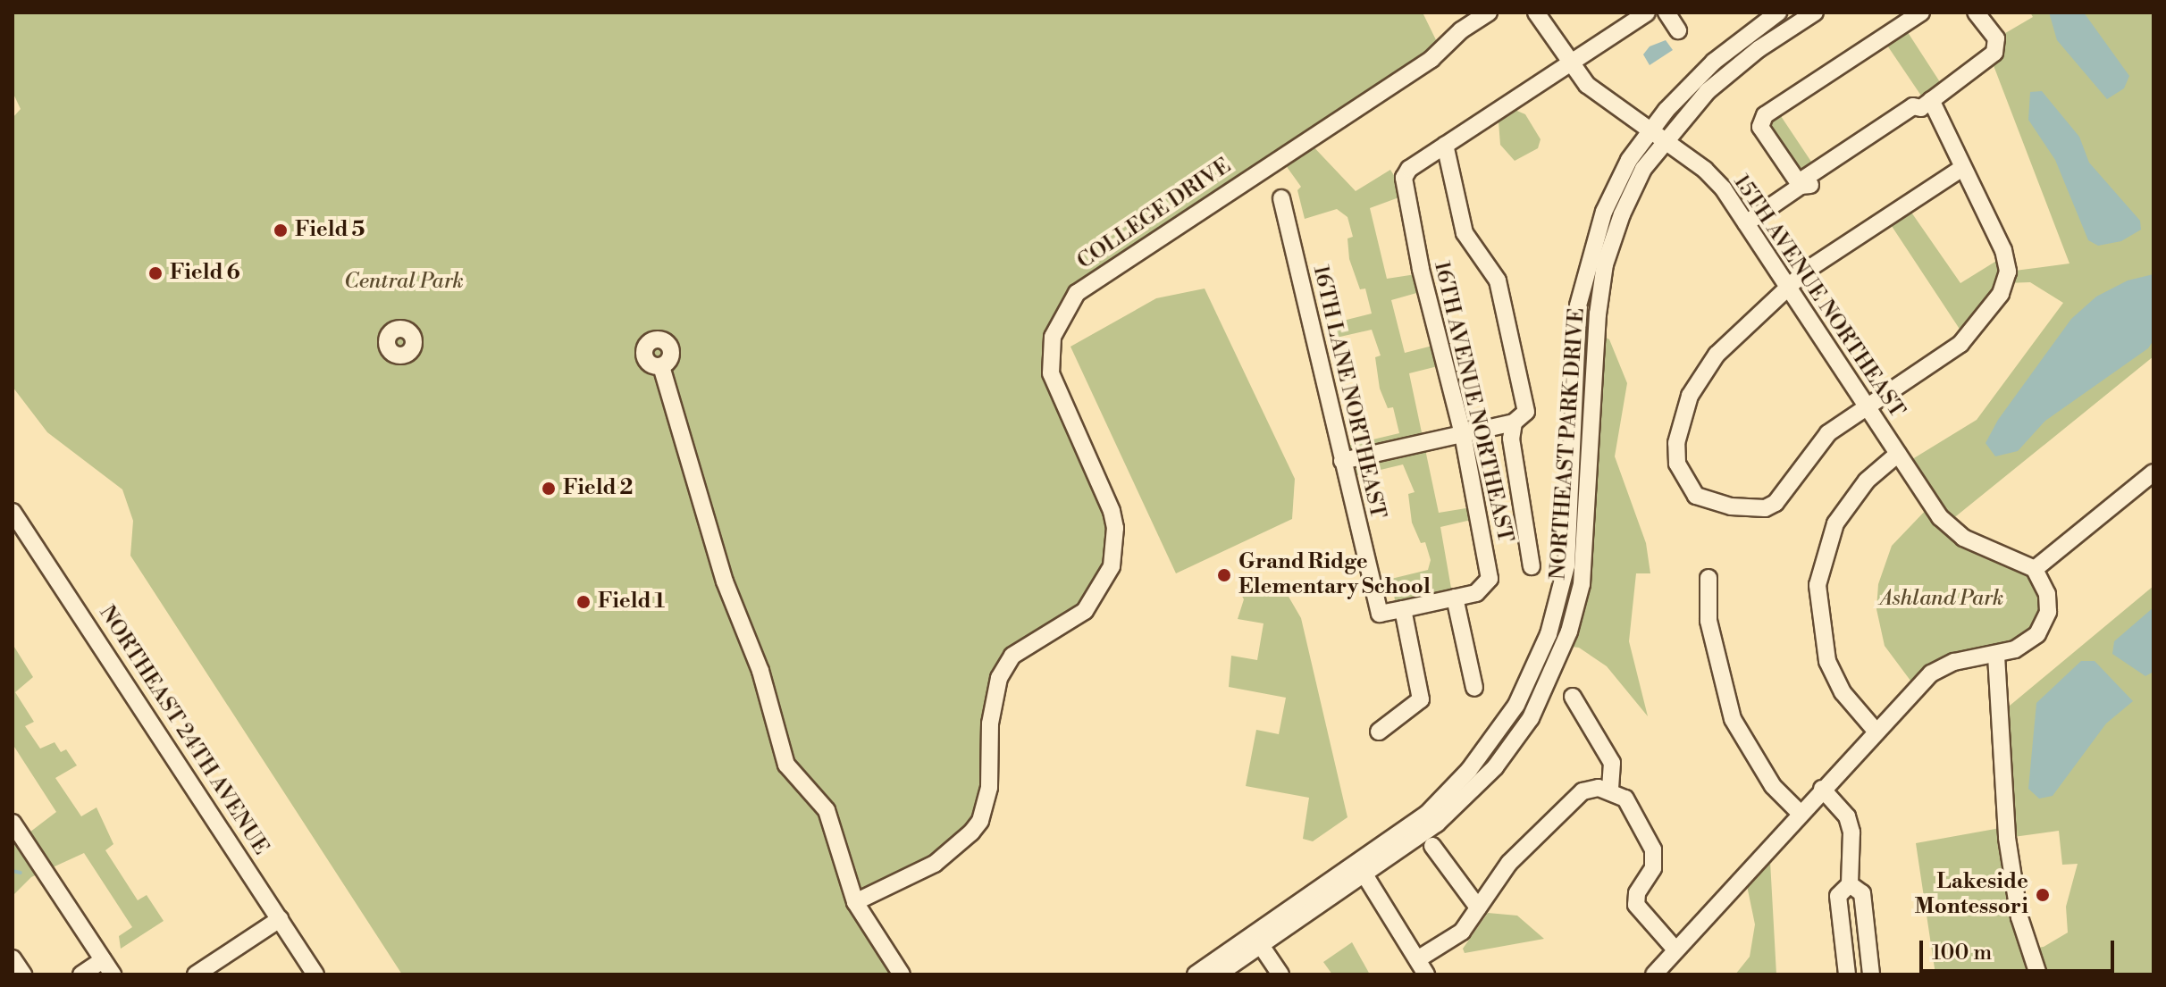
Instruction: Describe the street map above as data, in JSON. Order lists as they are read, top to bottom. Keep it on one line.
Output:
{"streets":{"street":["COLLEGE DRIVE","15TH AVENUE NORTHEAST","16TH LANE NORTHEAST","16TH AVENUE NORTHEAST","NORTHEAST PARK DRIVE","NORTHEAST 24TH AVENUE"]},"crossings":[["15TH AVENUE NORTHEAST","NORTHEAST PARK DRIVE"],["16TH LANE NORTHEAST","16TH AVENUE NORTHEAST"]],"parks":["Central Park","Ashland Park"],"places":["Field 5","Field 6","Field 2","Grand Ridge Elementary School","Field 1","Lakeside Montessori"],"scale_bar":"100 m"}
